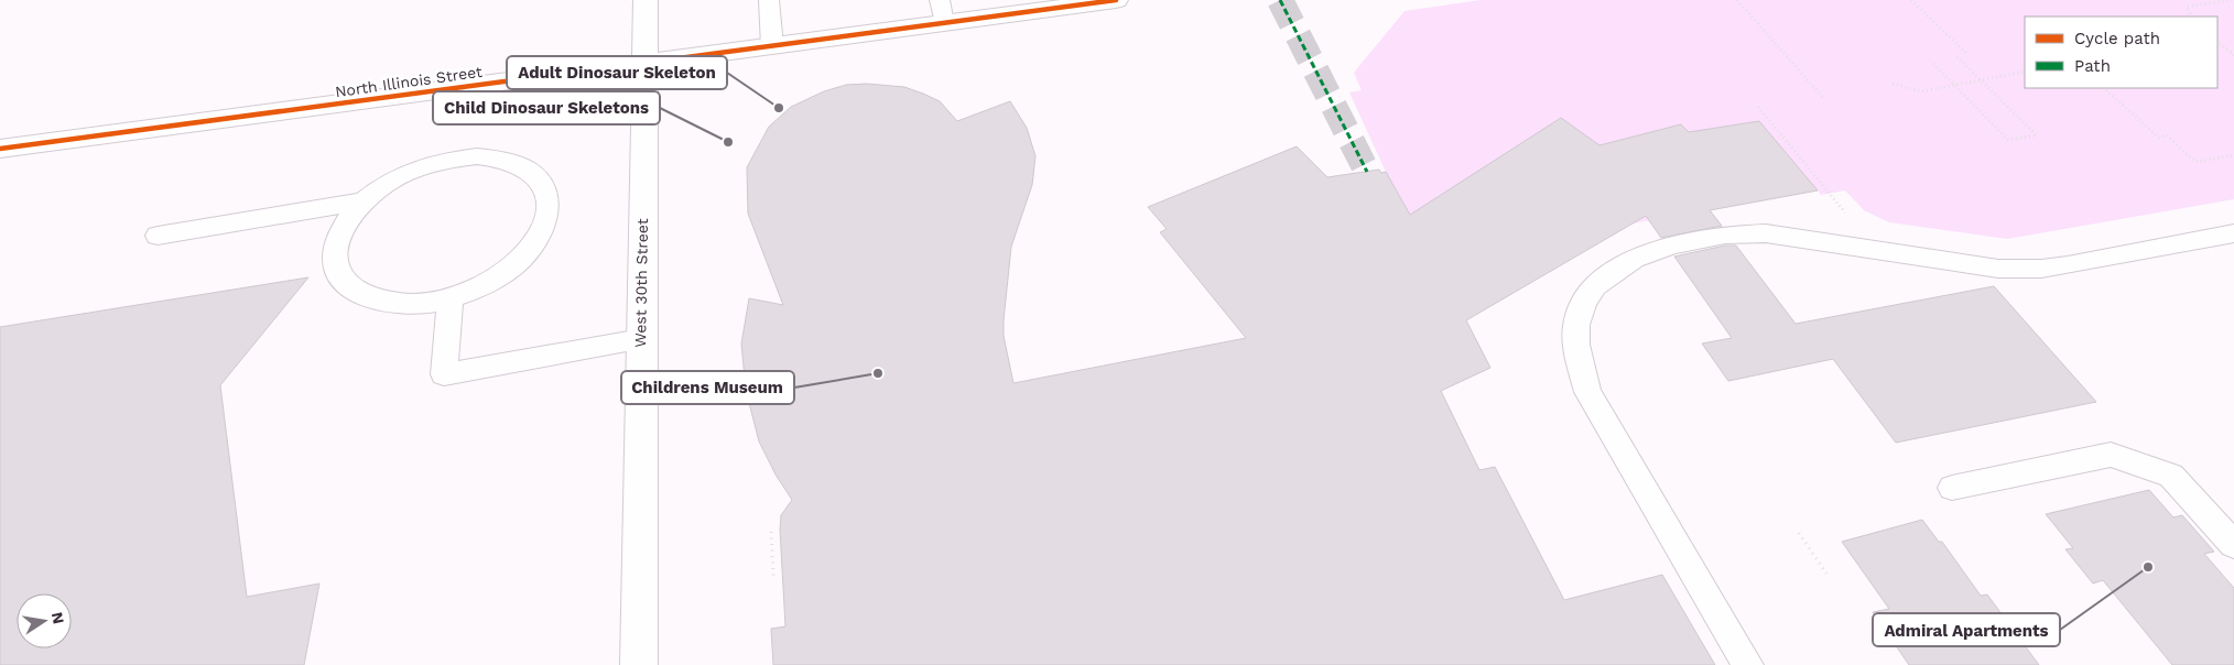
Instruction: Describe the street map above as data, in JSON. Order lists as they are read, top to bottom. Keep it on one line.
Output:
{"streets":{"main road":["North Illinois Street","West 30th Street"]},"crossings":[["North Illinois Street","West 30th Street"]],"places":["Adult Dinosaur Skeleton","Child Dinosaur Skeletons","Childrens Museum","Admiral Apartments"],"legend":["Cycle path","Path"],"north":"right"}
